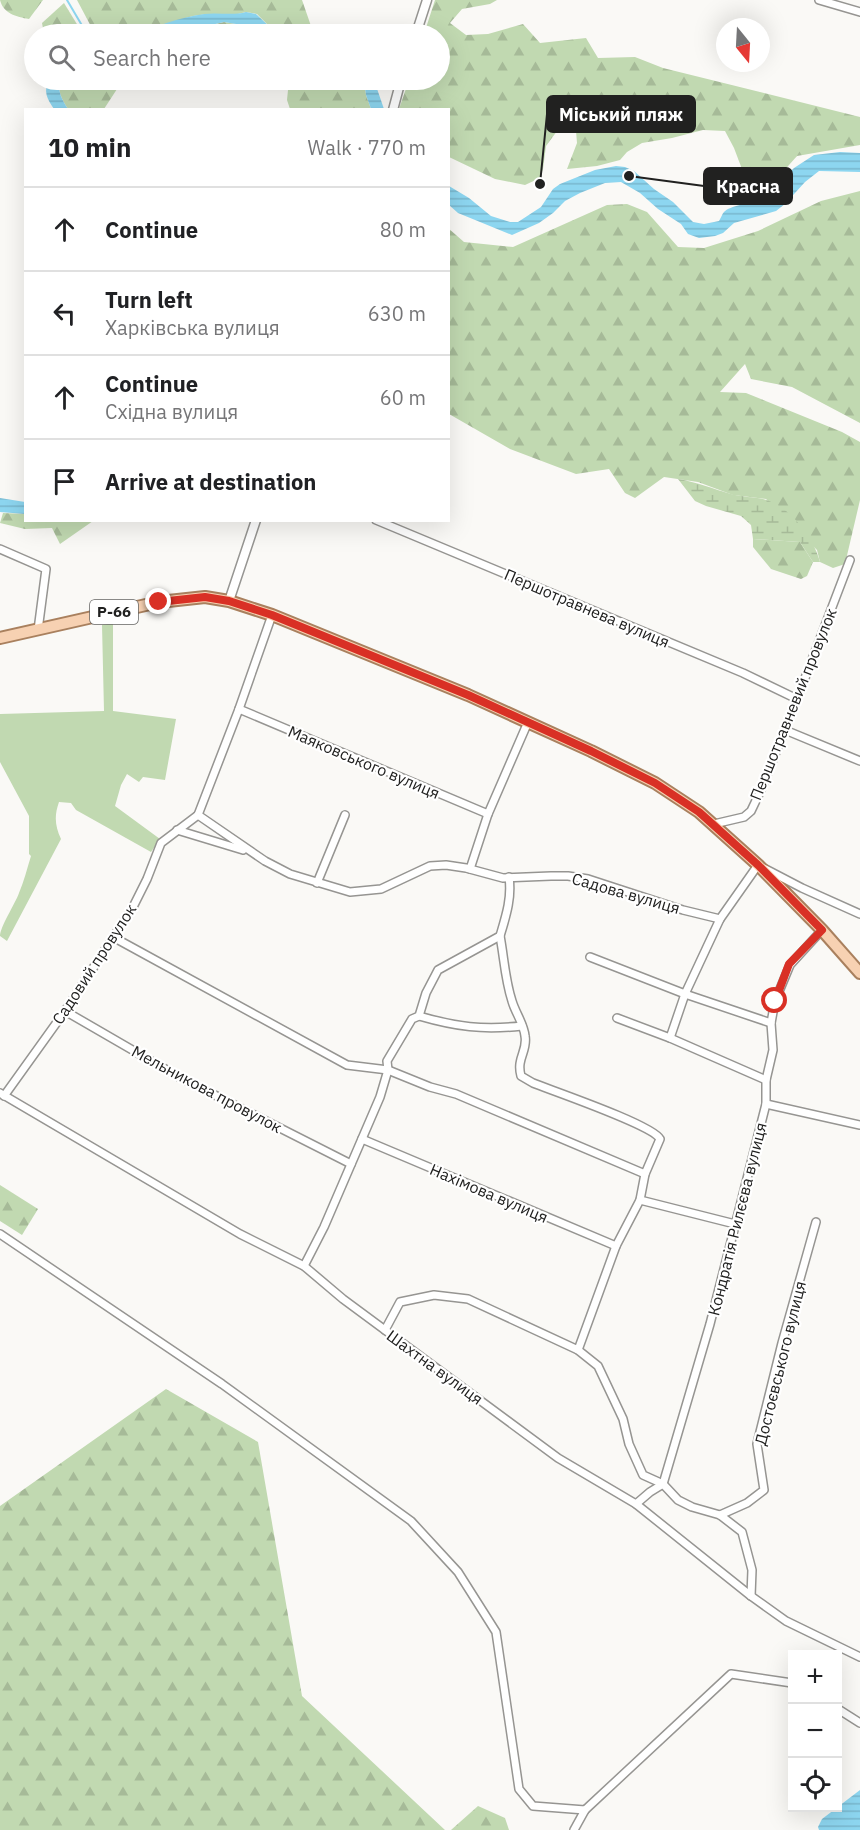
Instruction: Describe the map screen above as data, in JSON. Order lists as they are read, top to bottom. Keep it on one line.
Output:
{"streets":{"main road":["Р-66"],"street":["Першотравнева вулиця","Першотравневий провулок","Маяковського вулиця","Садова вулиця","Садовий провулок","Мельникова провулок","Нахімова вулиця","Кондратія Рилєєва вулиця","Достоєвського вулиця","Шахтна вулиця"]},"crossings":[["Першотравнева вулиця","Першотравневий провулок"],["Р-66","Першотравневий провулок"],["Р-66","Кондратія Рилєєва вулиця"],["Садова вулиця","Садовий провулок"],["Садовий провулок","Мельникова провулок"],["Садовий провулок","Шахтна вулиця"]],"places":["Красна","Міський пляж"],"north":"bottom","page":{"search":"Search here","heading":["10 min","Walk · 770 m"],"list":[["Continue","80 m"],["Turn left","Харківська вулиця","630 m"],["Continue","Східна вулиця","60 m"],"Arrive at destination"],"map_buttons":["+","−"]}}
